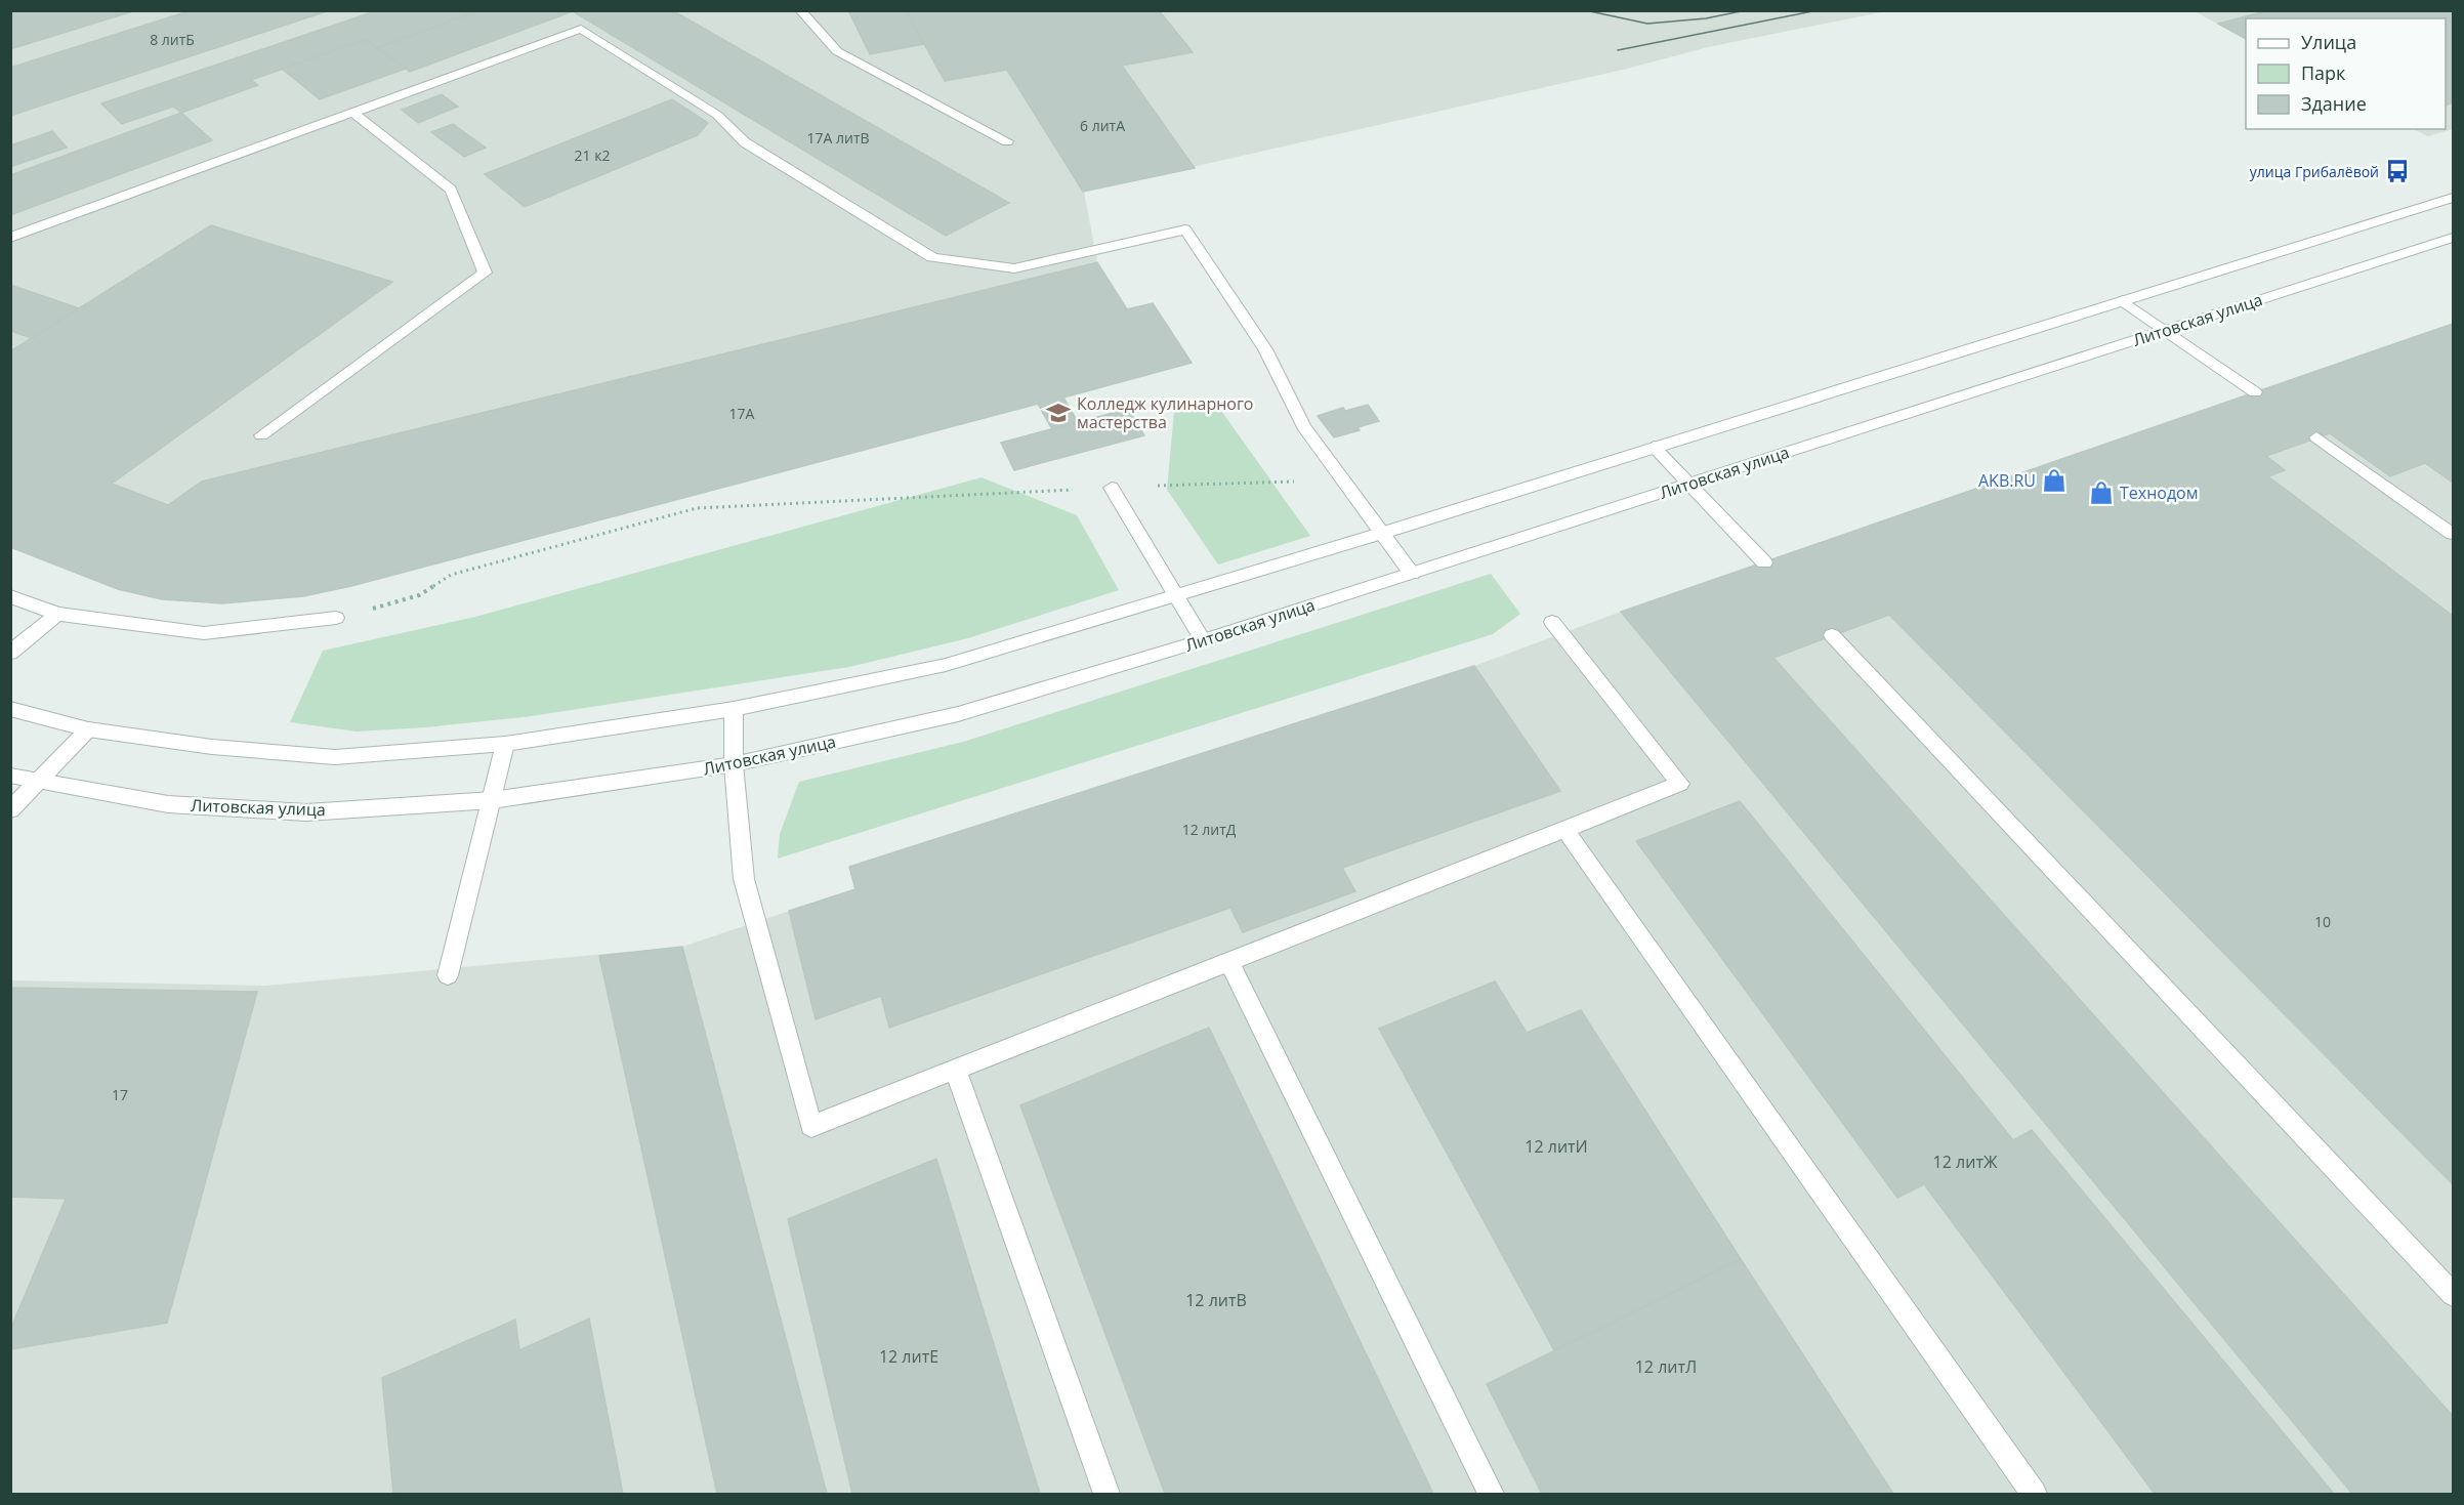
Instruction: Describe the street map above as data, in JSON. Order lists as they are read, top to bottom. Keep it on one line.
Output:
{"streets":{"street":["Литовская улица"]},"places":{"bus stop":["улица Грибалёвой"],"school or university":["Колледж кулинарного мастерства"],"shop":["AKB.RU","Технодом"]},"house_numbers":["8 литБ","6 литА","17А литВ","21 к2","17А","12 литД","10","17","12 литИ","12 литЖ","12 литВ","12 литЕ","12 литЛ"],"legend":["Улица","Парк","Здание"]}
